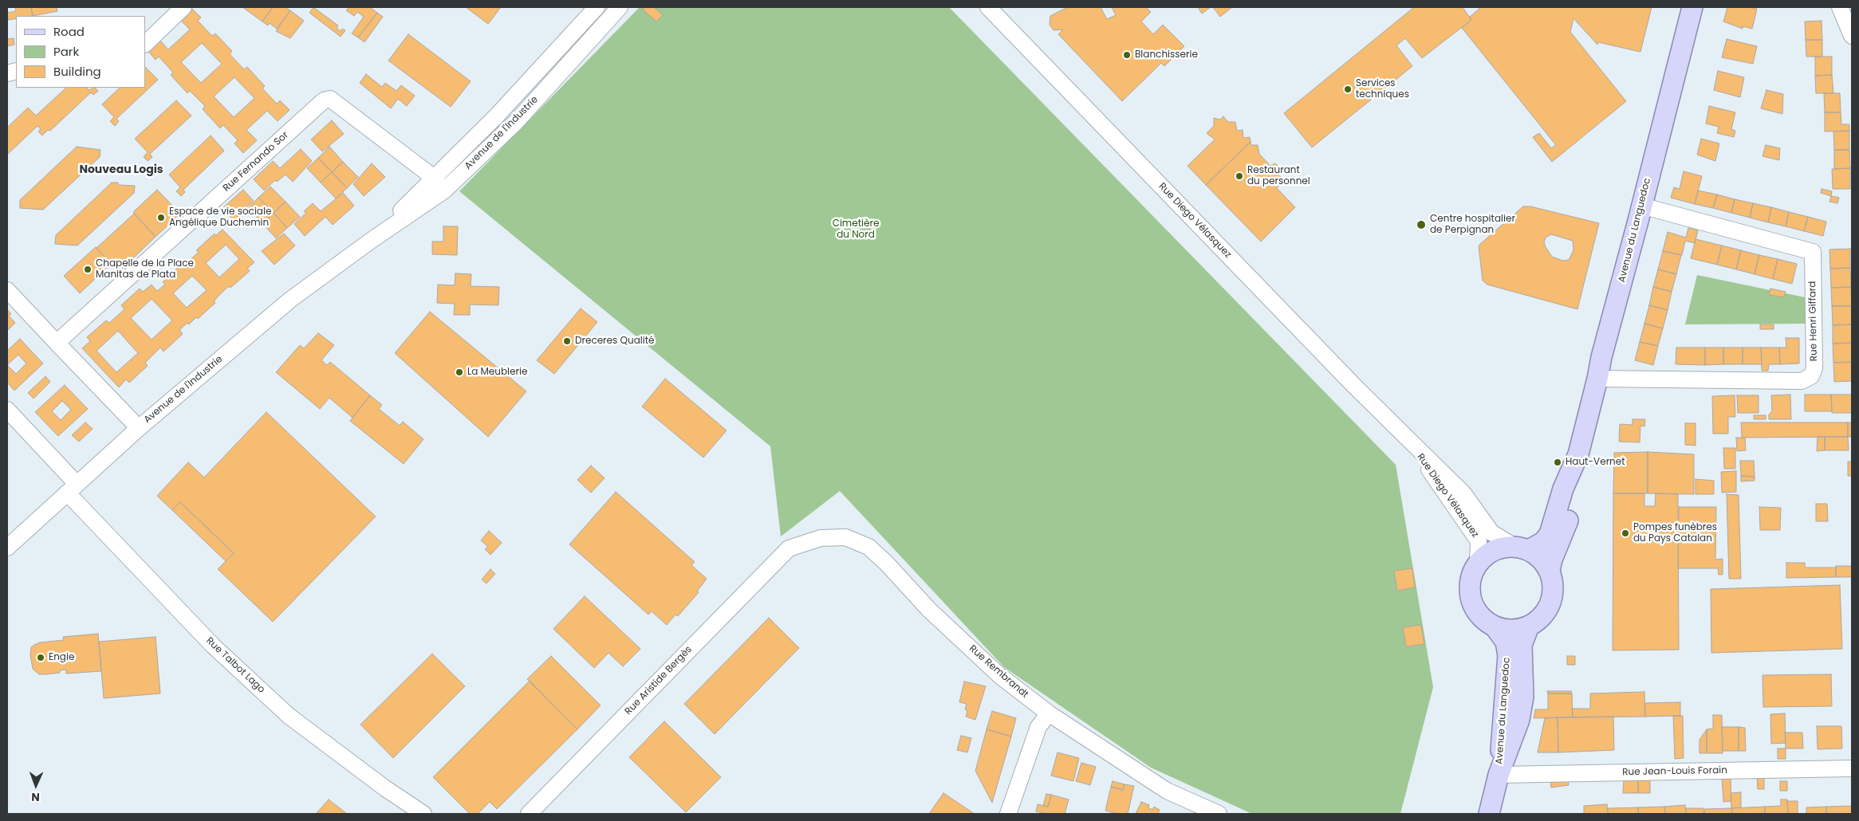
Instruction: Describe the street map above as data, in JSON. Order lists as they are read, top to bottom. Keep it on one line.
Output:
{"streets":{"main road":["Avenue du Languedoc"],"street":["Avenue de l'Industrie","Rue Fernando Sor","Rue Diego Vélasquez","Rue Henri Giffard","Rue Talbot Lago","Rue Rembrandt","Rue Aristide Bergès","Rue Jean-Louis Forain"]},"crossings":[["Avenue de l'Industrie","Rue Fernando Sor"],["Avenue de l'Industrie","Rue Talbot Lago"],["Rue Diego Vélasquez","Avenue du Languedoc"],["Avenue du Languedoc","Rue Henri Giffard"],["Avenue du Languedoc","Rue Jean-Louis Forain"],["Rue Rembrandt","Rue Aristide Bergès"]],"districts":["Nouveau Logis"],"parks":["Cimetière du Nord"],"places":["Blanchisserie","Services techniques","Restaurant du personnel","Espace de vie sociale Angélique Duchemin","Centre hospitalier de Perpignan","Chapelle de la Place Manitas de Plata","Dreceres Qualité","La Meublerie","Haut-Vernet","Pompes funèbres du Pays Catalan","Engie"],"legend":["Road","Park","Building"],"north":"bottom"}
